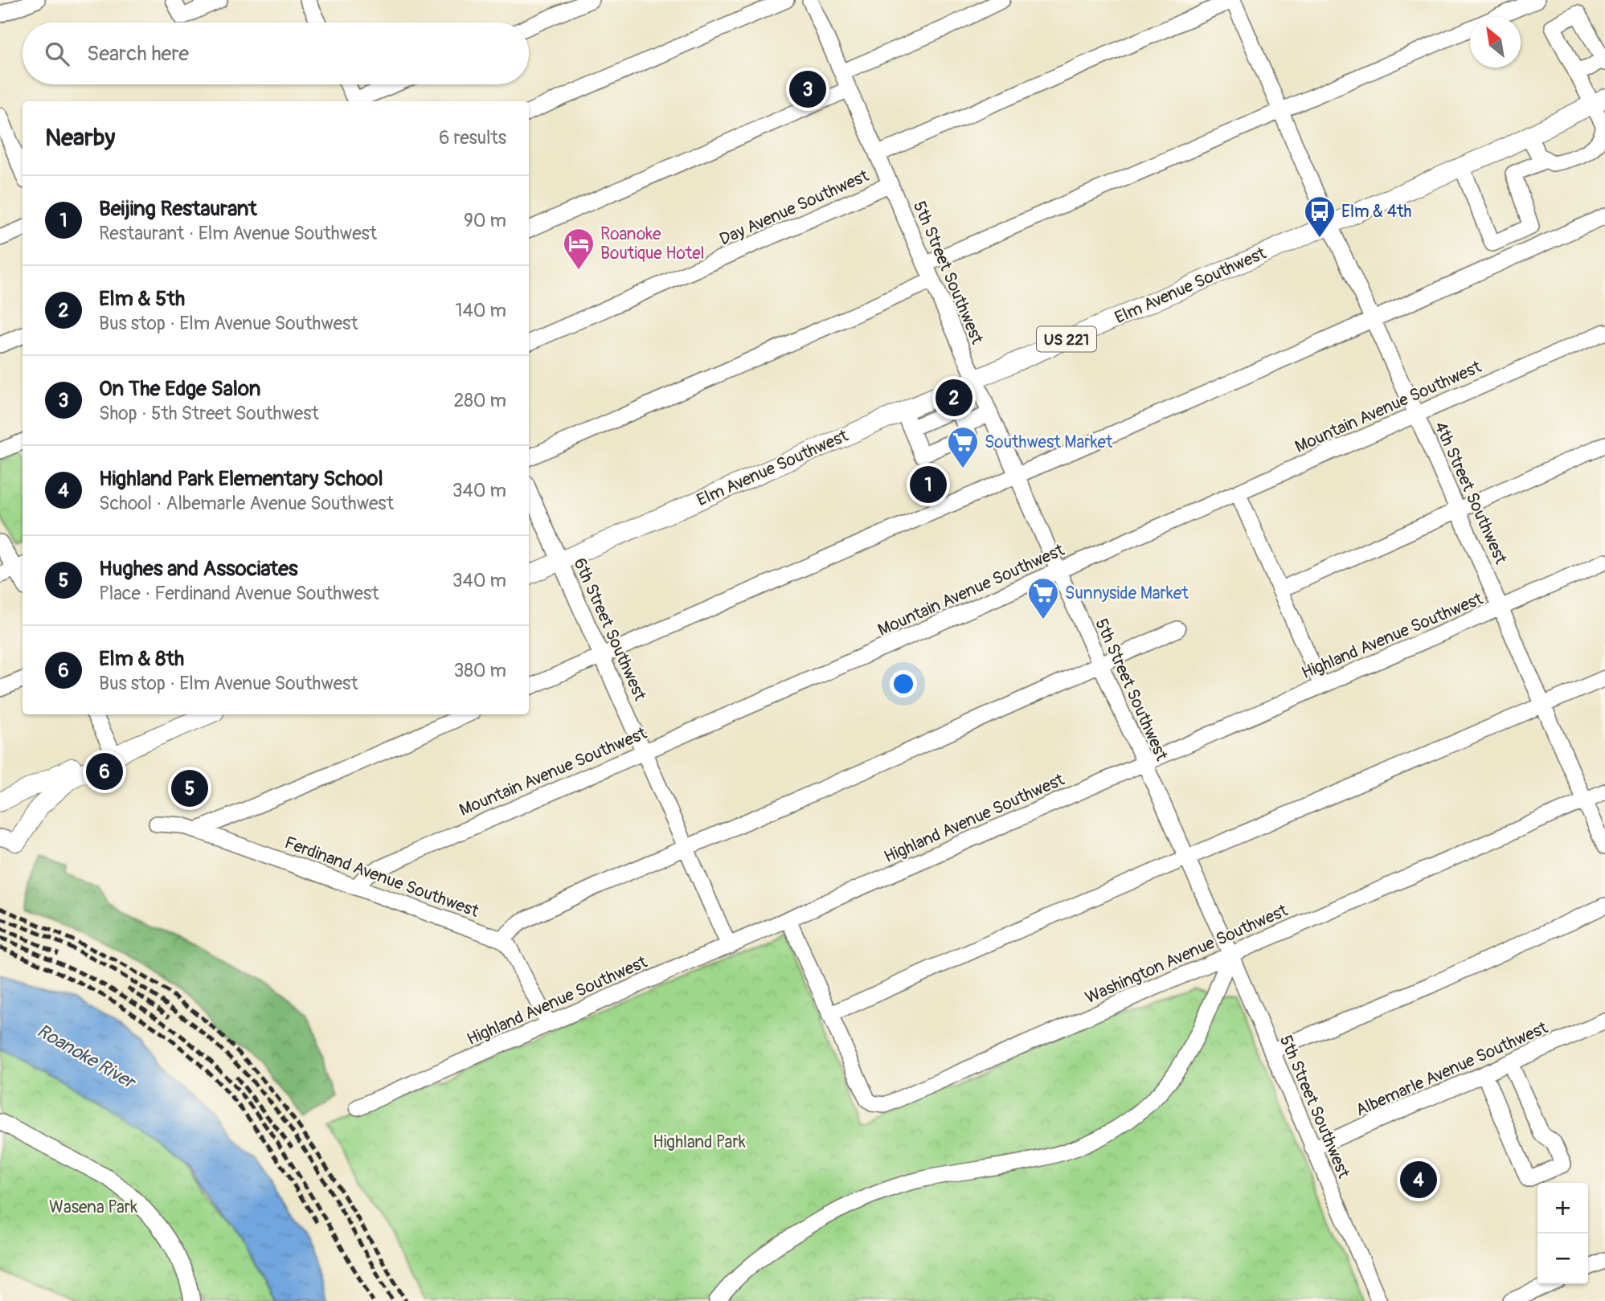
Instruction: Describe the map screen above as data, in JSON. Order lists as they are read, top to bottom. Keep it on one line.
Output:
{"streets":{"main road":["Elm Avenue Southwest","US 221"],"street":["Day Avenue Southwest","5th Street Southwest","Mountain Avenue Southwest","4th Street Southwest","6th Street Southwest","Highland Avenue Southwest","Ferdinand Avenue Southwest","Washington Avenue Southwest","Albemarle Avenue Southwest"]},"crossings":[["Day Avenue Southwest","5th Street Southwest"],["Day Avenue Southwest","4th Street Southwest"],["5th Street Southwest","Elm Avenue Southwest"],["5th Street Southwest","Mountain Avenue Southwest"],["5th Street Southwest","Highland Avenue Southwest"],["5th Street Southwest","Washington Avenue Southwest"],["5th Street Southwest","Albemarle Avenue Southwest"],["Elm Avenue Southwest","4th Street Southwest"],["Elm Avenue Southwest","6th Street Southwest"],["Mountain Avenue Southwest","4th Street Southwest"],["Mountain Avenue Southwest","6th Street Southwest"],["Mountain Avenue Southwest","Ferdinand Avenue Southwest"],["4th Street Southwest","Highland Avenue Southwest"],["4th Street Southwest","Washington Avenue Southwest"],["6th Street Southwest","Highland Avenue Southwest"]],"water":["Roanoke River"],"parks":["Highland Park","Wasena Park"],"places":{"bus stop":["Elm & 4th"],"hotel":["Roanoke Boutique Hotel"],"supermarket":["Southwest Market","Sunnyside Market"]},"north":"top left","page":{"search":"Search here","pins":["3","2","1","6","5","4"],"heading":["Nearby","6 results"],"list":[{"mark":"1","name":"Beijing Restaurant","note":"Restaurant · Elm Avenue Southwest","value":"90 m"},{"mark":"2","name":"Elm & 5th","note":"Bus stop · Elm Avenue Southwest","value":"140 m"},{"mark":"3","name":"On The Edge Salon","note":"Shop · 5th Street Southwest","value":"280 m"},{"mark":"4","name":"Highland Park Elementary School","note":"School · Albemarle Avenue Southwest","value":"340 m"},{"mark":"5","name":"Hughes and Associates","note":"Place · Ferdinand Avenue Southwest","value":"340 m"},{"mark":"6","name":"Elm & 8th","note":"Bus stop · Elm Avenue Southwest","value":"380 m"}],"map_buttons":["+","−"]}}
